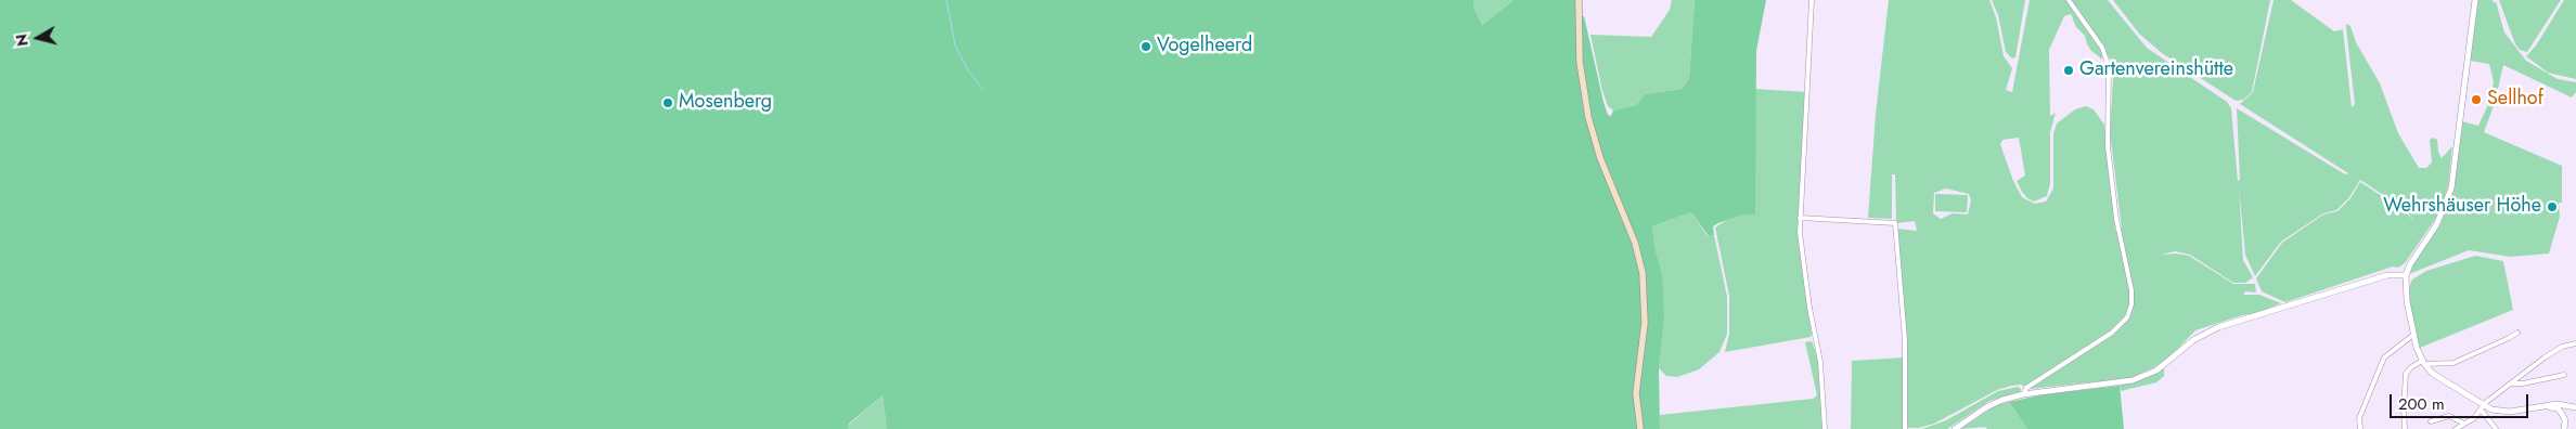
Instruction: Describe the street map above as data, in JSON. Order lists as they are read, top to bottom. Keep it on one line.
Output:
{"places":["Vogelheerd","Gartenvereinshütte","Sellhof","Mosenberg","Wehrshäuser Höhe"],"scale_bar":"200 m","north":"left"}
